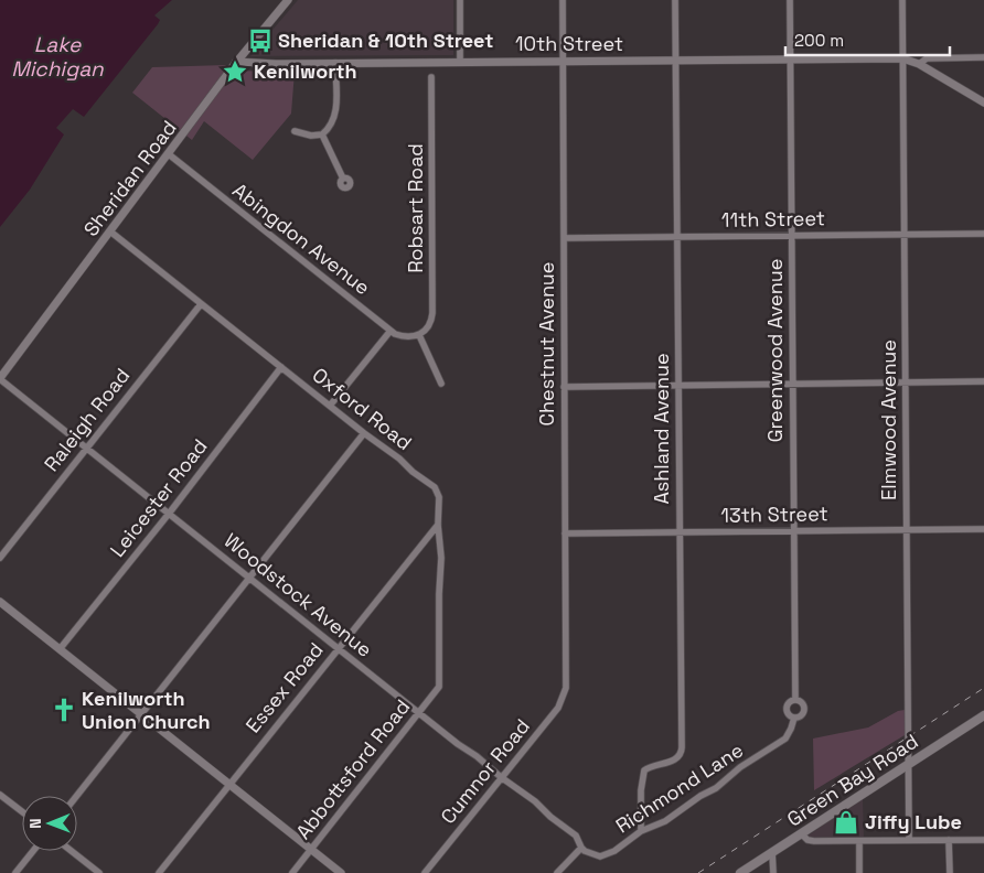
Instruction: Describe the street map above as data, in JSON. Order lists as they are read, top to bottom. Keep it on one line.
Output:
{"streets":{"main road":["Green Bay Road"],"street":["10th Street","Sheridan Road","Robsart Road","11th Street","Abingdon Avenue","Chestnut Avenue","Greenwood Avenue","Oxford Road","Raleigh Road","Elmwood Avenue","Ashland Avenue","Leicester Road","13th Street","Woodstock Avenue","Essex Road","Abbottsford Road","Cumnor Road","Richmond Lane"]},"crossings":[["10th Street","Sheridan Road"],["10th Street","Chestnut Avenue"],["10th Street","Greenwood Avenue"],["10th Street","Elmwood Avenue"],["10th Street","Ashland Avenue"],["Sheridan Road","Abingdon Avenue"],["Sheridan Road","Oxford Road"],["Sheridan Road","Woodstock Avenue"],["Robsart Road","Abingdon Avenue"],["11th Street","Chestnut Avenue"],["11th Street","Greenwood Avenue"],["11th Street","Elmwood Avenue"],["11th Street","Ashland Avenue"],["Chestnut Avenue","13th Street"],["Chestnut Avenue","Cumnor Road"],["Greenwood Avenue","13th Street"],["Greenwood Avenue","Richmond Lane"],["Oxford Road","Raleigh Road"],["Oxford Road","Leicester Road"],["Oxford Road","Essex Road"],["Oxford Road","Abbottsford Road"],["Raleigh Road","Woodstock Avenue"],["Elmwood Avenue","13th Street"],["Elmwood Avenue","Green Bay Road"],["Ashland Avenue","13th Street"],["Ashland Avenue","Richmond Lane"],["Leicester Road","Woodstock Avenue"],["Woodstock Avenue","Essex Road"],["Woodstock Avenue","Abbottsford Road"],["Woodstock Avenue","Cumnor Road"],["Woodstock Avenue","Richmond Lane"]],"water":["Lake Michigan"],"places":{"bus stop":["Sheridan & 10th Street"],"place":["Kenilworth"],"church":["Kenilworth Union Church"],"shop":["Jiffy Lube"]},"scale_bar":"200 m","north":"left"}
